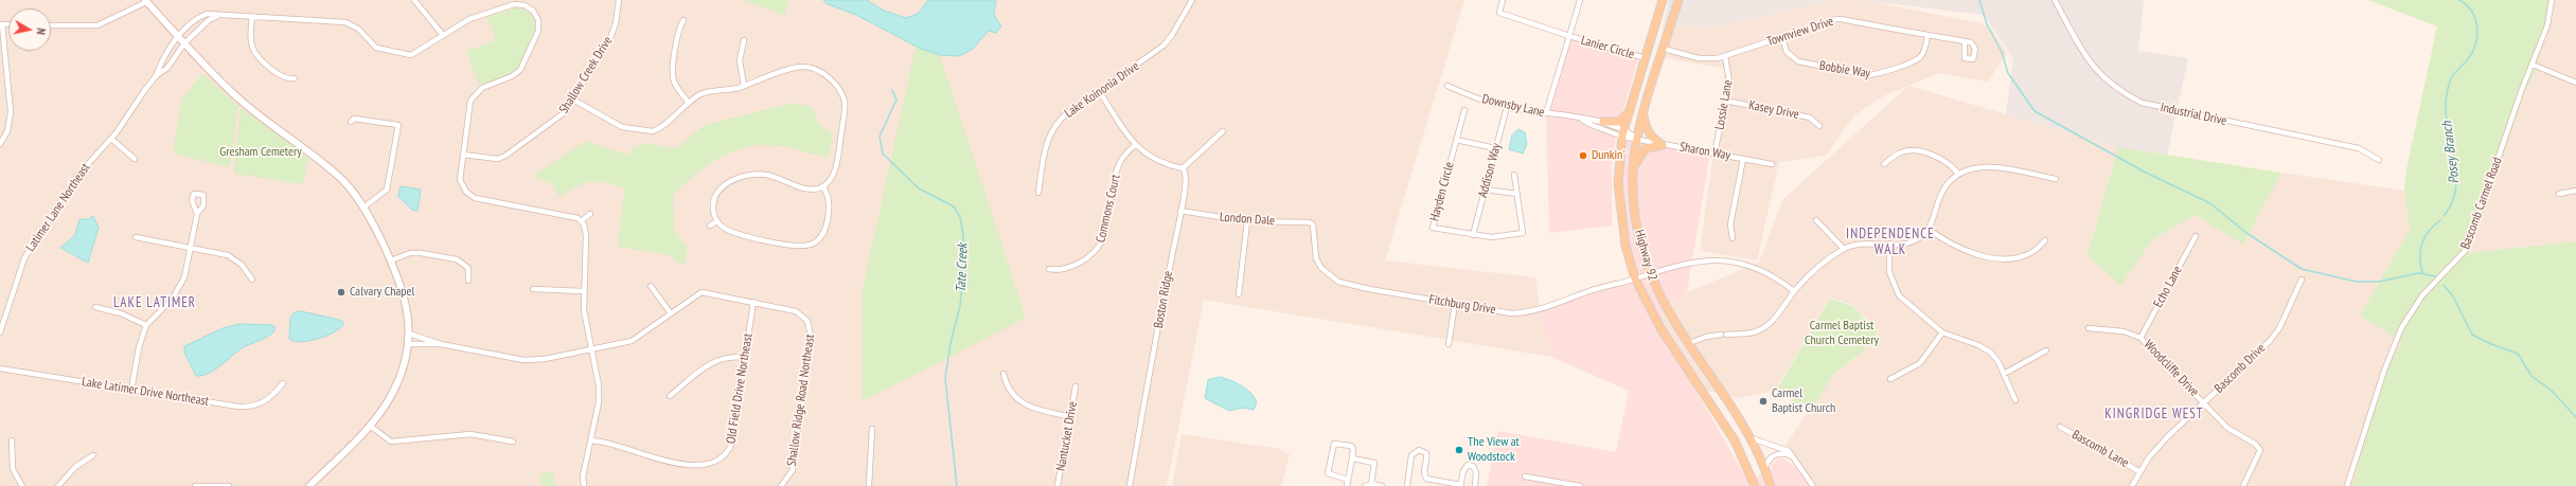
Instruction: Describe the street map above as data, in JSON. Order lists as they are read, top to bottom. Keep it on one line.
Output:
{"streets":{"main road":["Highway 92"],"street":["Townview Drive","Lanier Circle","Bobbie Way","Shallow Creek Drive","Lake Koinonia Drive","Lossie Lane","Downsby Lane","Kasey Drive","Industrial Drive","Sharon Way","Addison Way","Hayden Circle","Bascomb Carmel Road","Latimer Lane Northeast","Commons Court","London Dale","Echo Lane","Boston Ridge","Fitchburg Drive","Woodcliffe Drive","Bascomb Drive","Old Field Drive Northeast","Lake Latimer Drive Northeast","Shallow Ridge Road Northeast","Nantucket Drive","Bascomb Lane"]},"crossings":[["Townview Drive","Bobbie Way"],["Townview Drive","Lossie Lane"],["Townview Drive","Highway 92"],["Lanier Circle","Downsby Lane"],["Lanier Circle","Highway 92"],["Lossie Lane","Kasey Drive"],["Lossie Lane","Sharon Way"],["Downsby Lane","Sharon Way"],["Downsby Lane","Addison Way"],["Downsby Lane","Highway 92"],["Sharon Way","Highway 92"],["Addison Way","Hayden Circle"],["London Dale","Boston Ridge"],["London Dale","Fitchburg Drive"],["Highway 92","Fitchburg Drive"],["Echo Lane","Woodcliffe Drive"],["Woodcliffe Drive","Bascomb Drive"],["Bascomb Drive","Bascomb Lane"],["Old Field Drive Northeast","Shallow Ridge Road Northeast"]],"districts":["INDEPENDENCE WALK","LAKE LATIMER","KINGRIDGE WEST"],"water":["Posey Branch","Tate Creek"],"parks":["Gresham Cemetery","Carmel Baptist Church Cemetery"],"places":["Dunkin'","Calvary Chapel","Carmel Baptist Church","The View at Woodstock"],"north":"right"}
